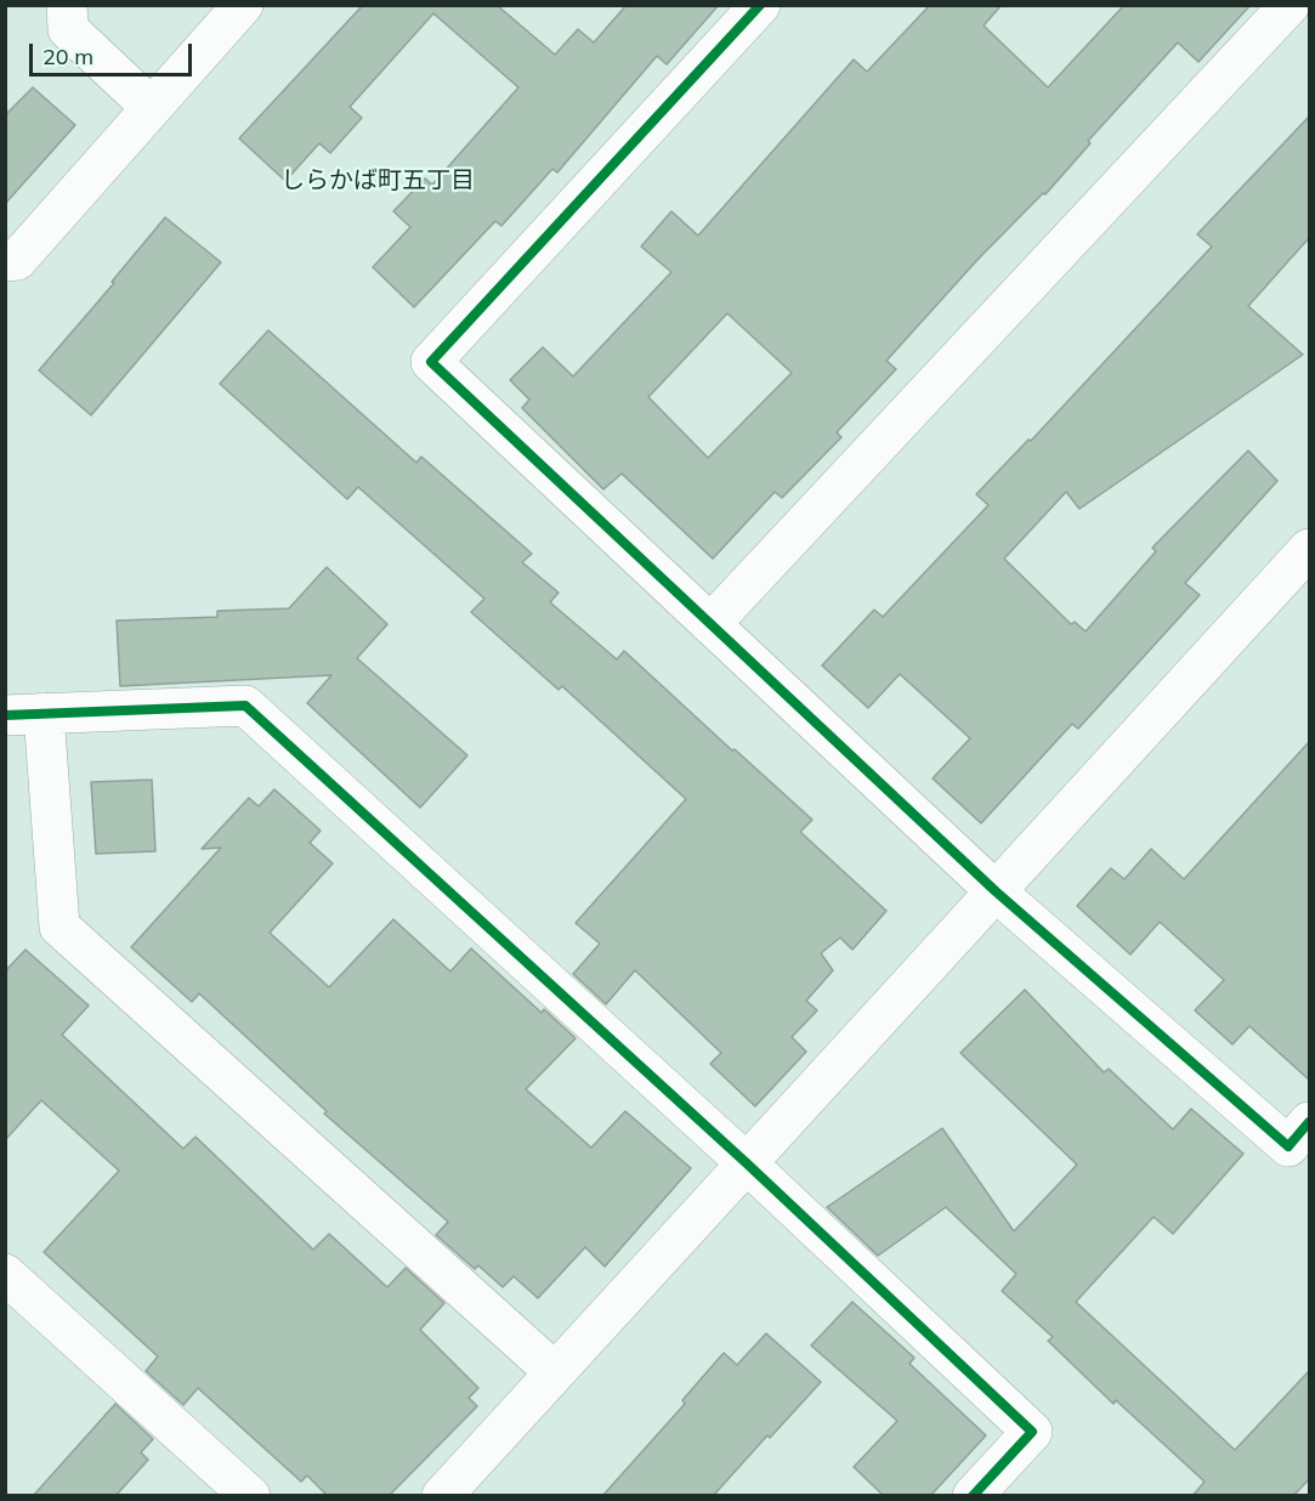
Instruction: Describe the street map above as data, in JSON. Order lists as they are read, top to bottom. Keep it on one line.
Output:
{"districts":["しらかば町五丁目"],"scale_bar":"20 m"}
